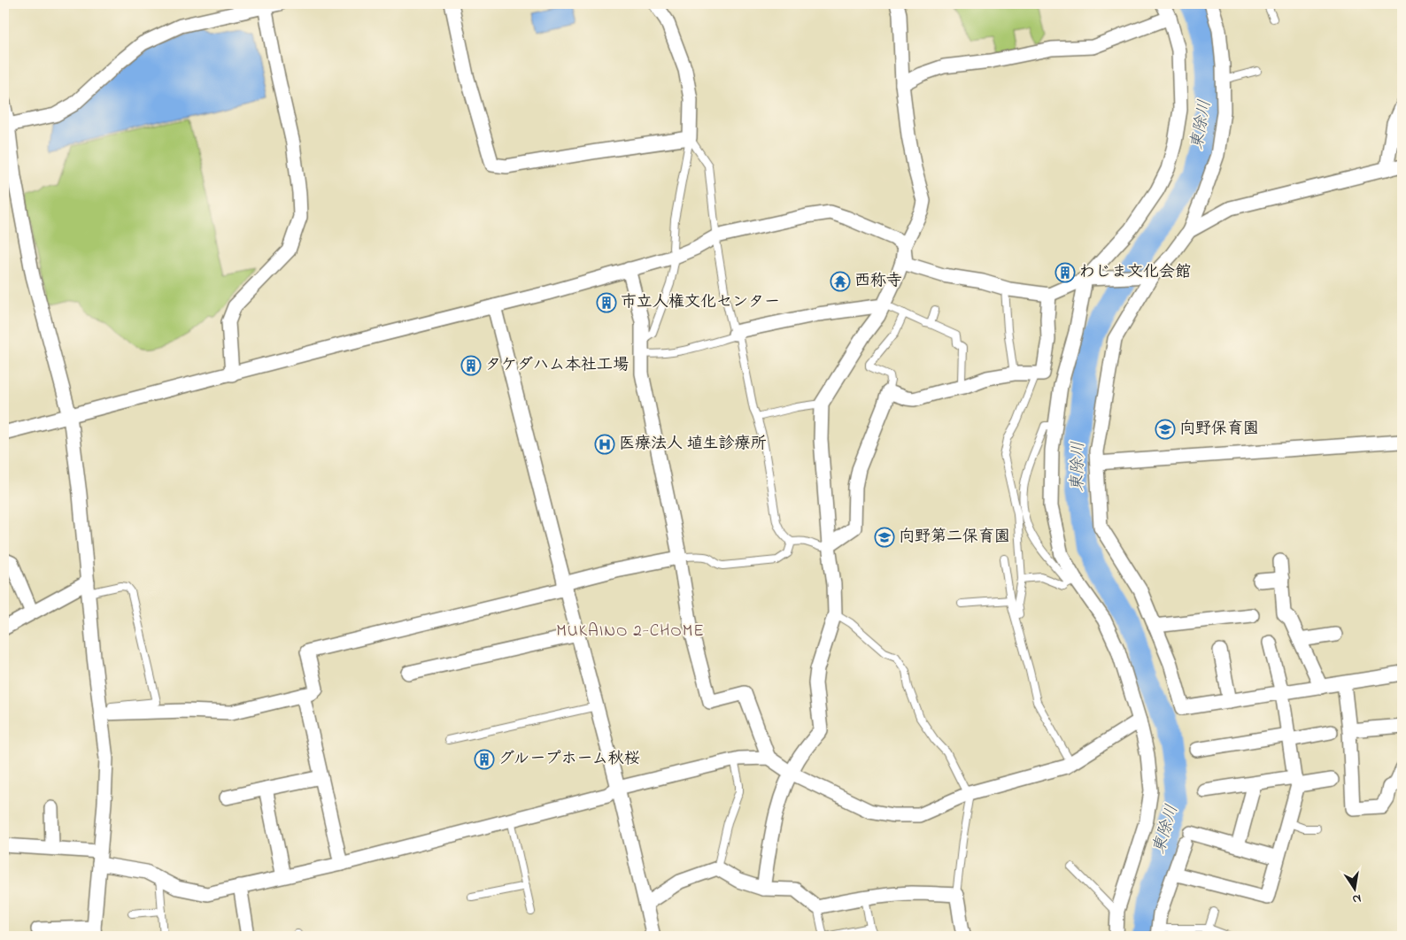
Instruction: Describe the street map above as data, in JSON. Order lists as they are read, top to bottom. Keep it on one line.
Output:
{"districts":["MUKAINO 2-CHOME"],"water":["東除川"],"places":{"building":["わじま文化会館","市立人権文化センター","タケダハム本社工場","グループホーム秋桜"],"temple":["西称寺"],"school or university":["向野保育園","向野第二保育園"],"hospital":["医療法人 埴生診療所"]},"north":"bottom"}
